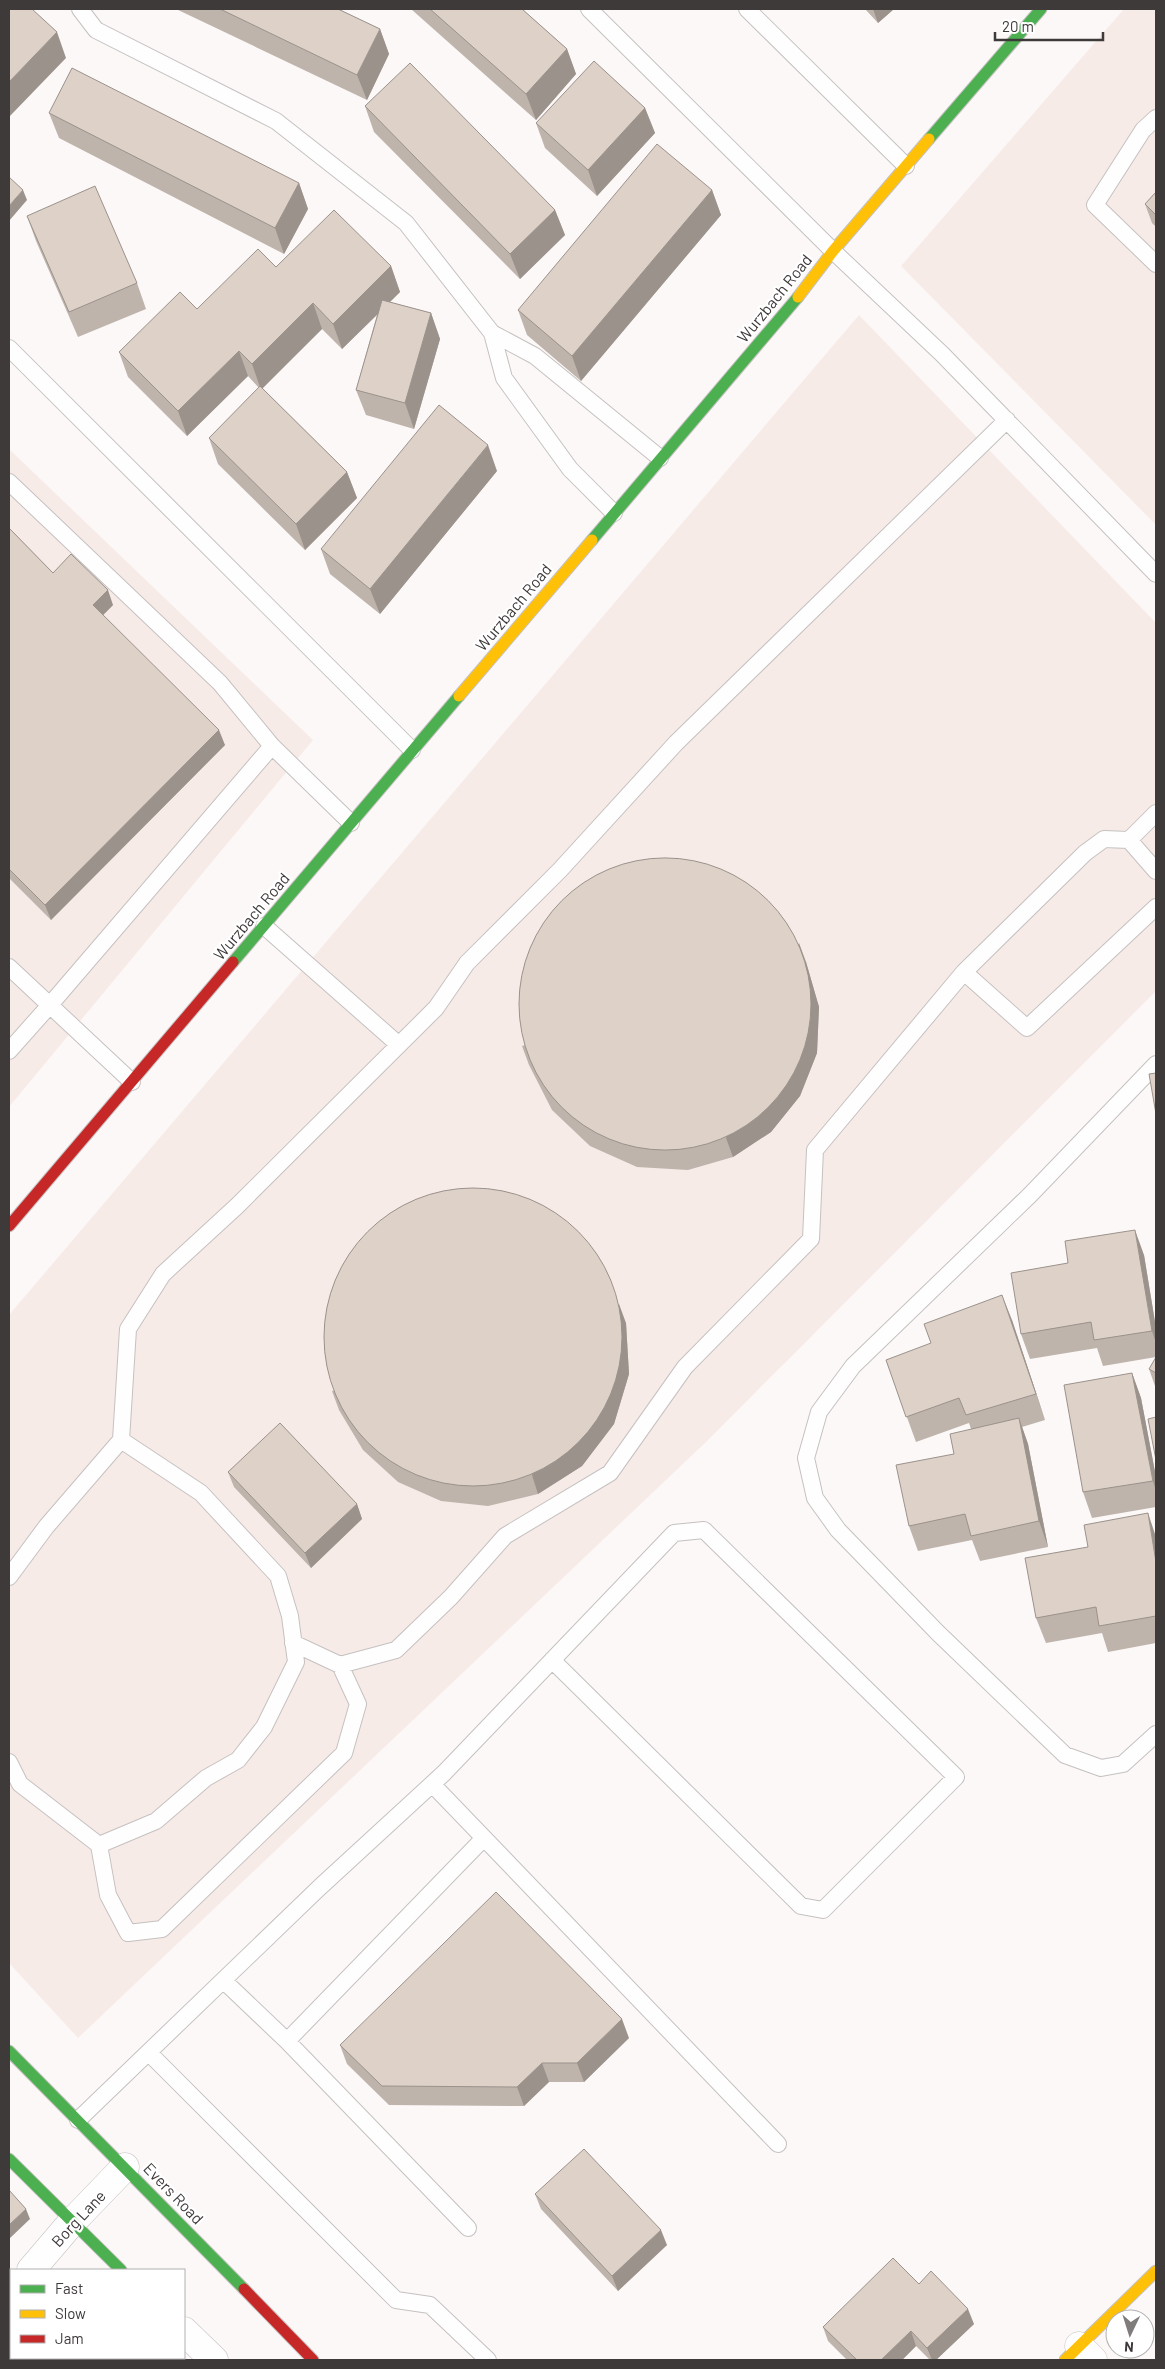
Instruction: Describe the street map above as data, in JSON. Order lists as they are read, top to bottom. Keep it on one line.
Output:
{"streets":{"main road":["Wurzbach Road","Evers Road"],"street":["Borg Lane"]},"crossings":[["Evers Road","Borg Lane"]],"legend":["Fast","Slow","Jam"],"scale_bar":"20 m","north":"bottom"}
